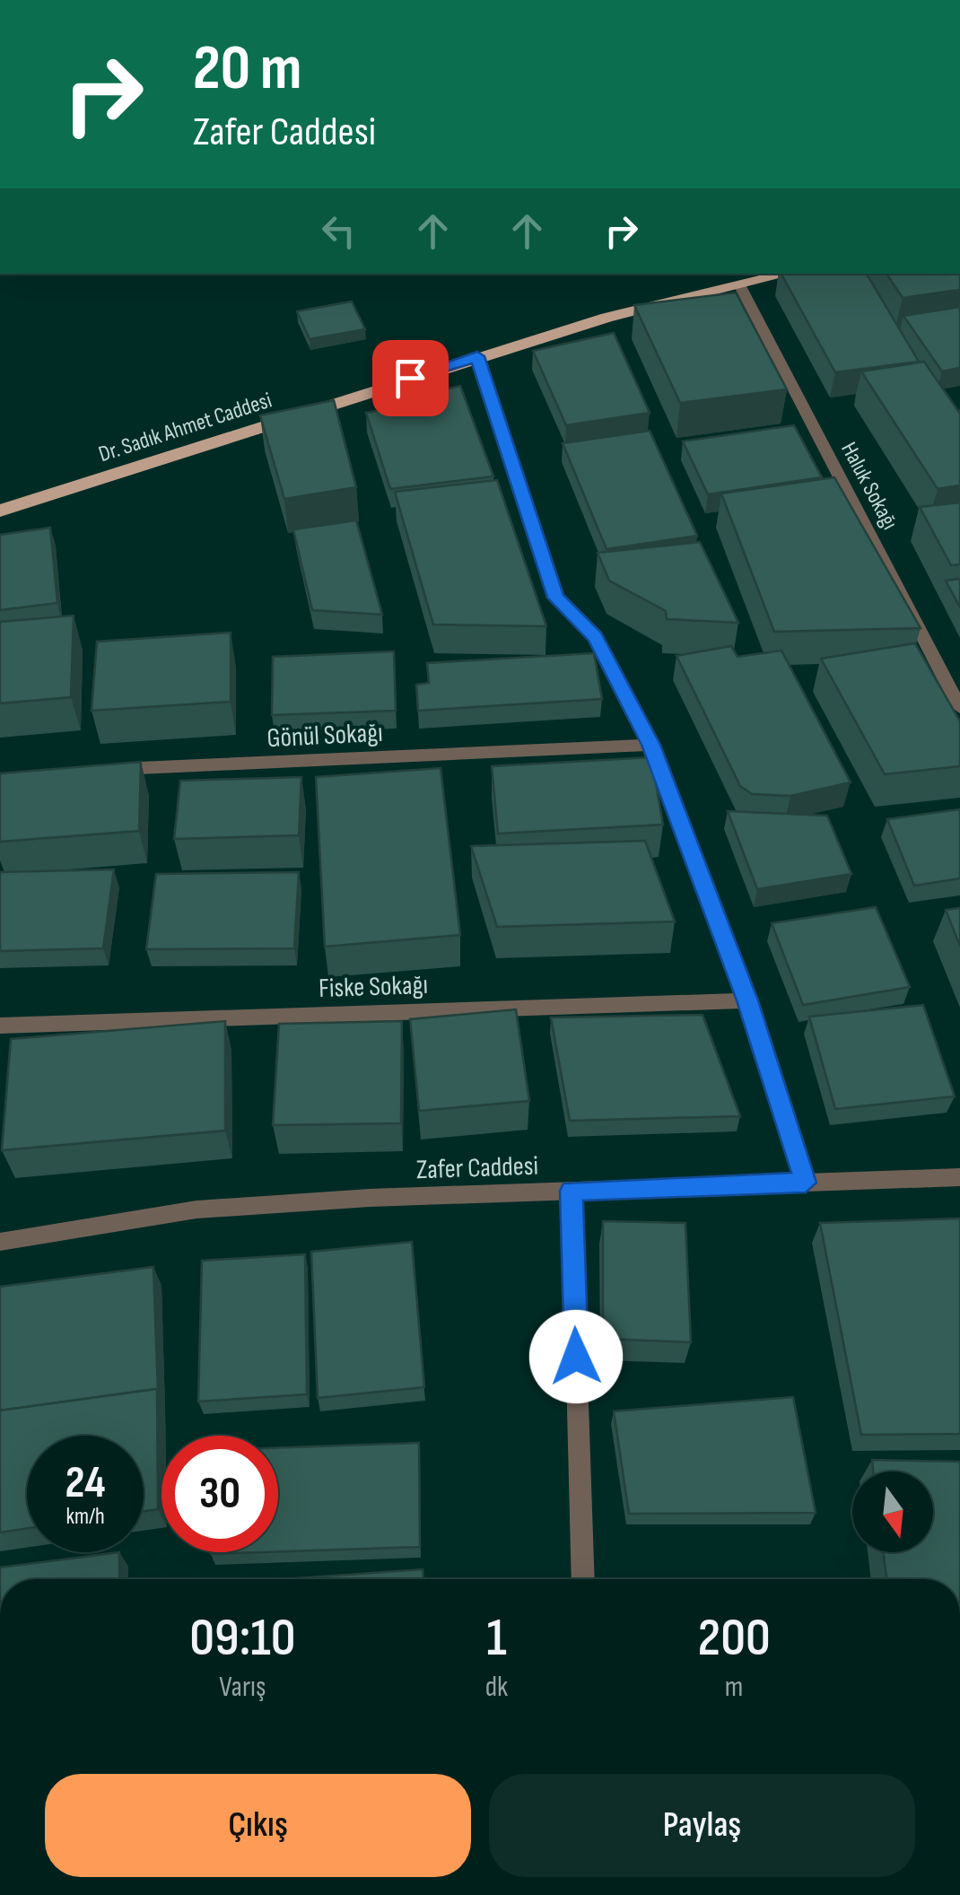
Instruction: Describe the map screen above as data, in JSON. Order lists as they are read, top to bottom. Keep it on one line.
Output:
{"streets":{"main road":["Dr. Sadık Ahmet Caddesi"],"street":["Haluk Sokağı","Gönül Sokağı","Fiske Sokağı","Zafer Caddesi"]},"crossings":[["Dr. Sadık Ahmet Caddesi","Haluk Sokağı"]],"north":"bottom","page":{"turn":["20 m","Zafer Caddesi"],"speed":"24 km/h","limit":"30","eta":["09:10","Varış","1","dk","200","m"],"buttons":["Çıkış","Paylaş"]}}
